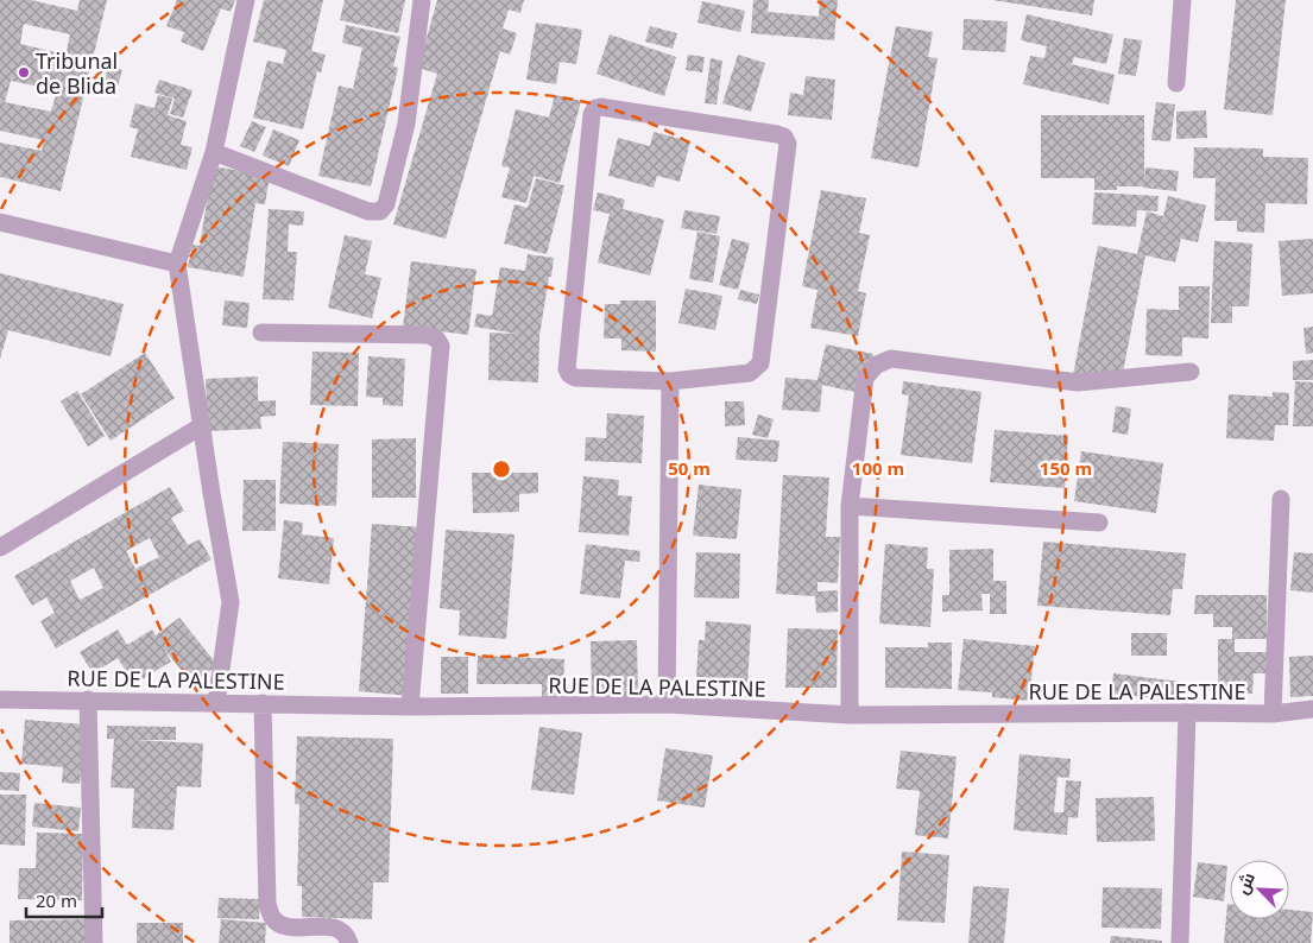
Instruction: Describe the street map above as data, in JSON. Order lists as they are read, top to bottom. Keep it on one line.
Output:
{"streets":{"street":["RUE DE LA PALESTINE"]},"places":["Tribunal de Blida"],"scale_bar":"20 m","north":"top left","rings":["50 m","100 m","150 m"]}
